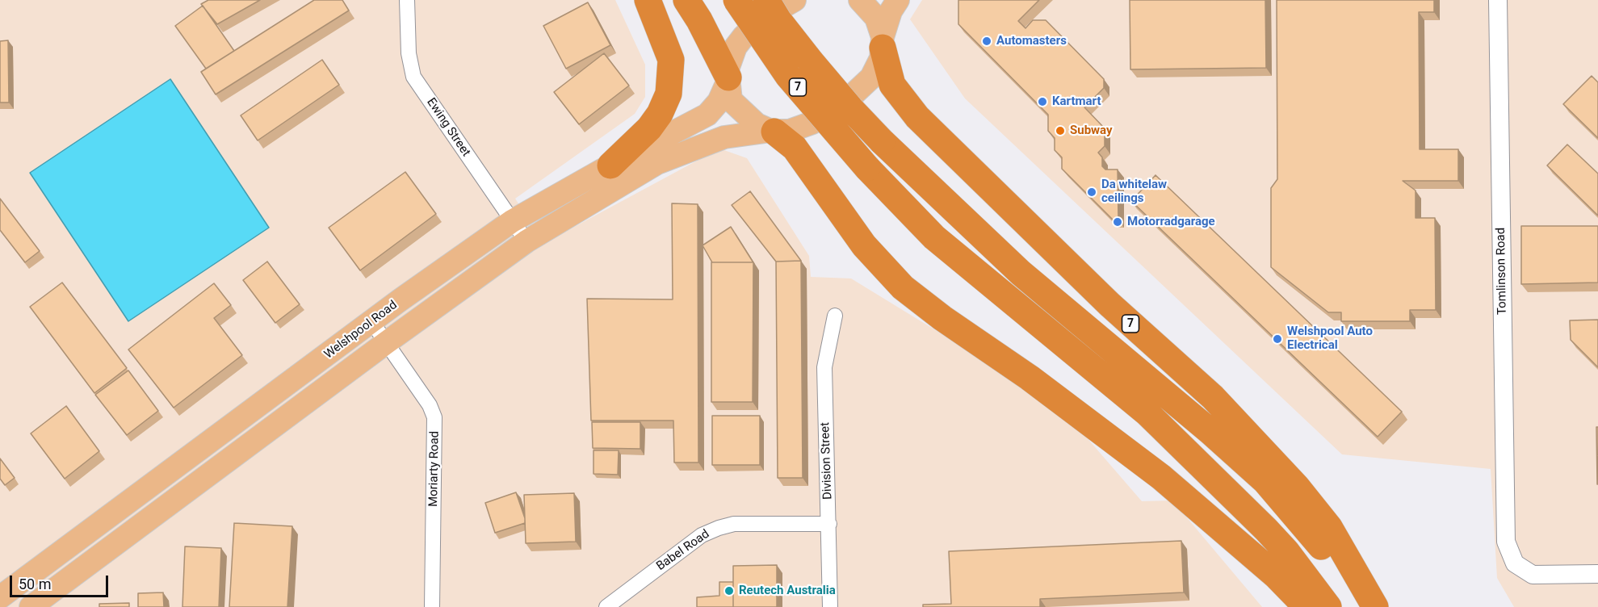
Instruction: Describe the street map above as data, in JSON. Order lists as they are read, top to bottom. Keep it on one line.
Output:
{"streets":{"highway":["7"],"main road":["Welshpool Road"],"street":["Ewing Street","Tomlinson Road","Division Street","Moriarty Road","Babel Road"]},"crossings":[["7","Welshpool Road"],["Ewing Street","Welshpool Road"],["Welshpool Road","Moriarty Road"],["Division Street","Babel Road"]],"places":["Automasters","Kartmart","Subway","Da whitelaw ceilings","Motorradgarage","Welshpool Auto Electrical","Reutech Australia"],"scale_bar":"50 m"}
